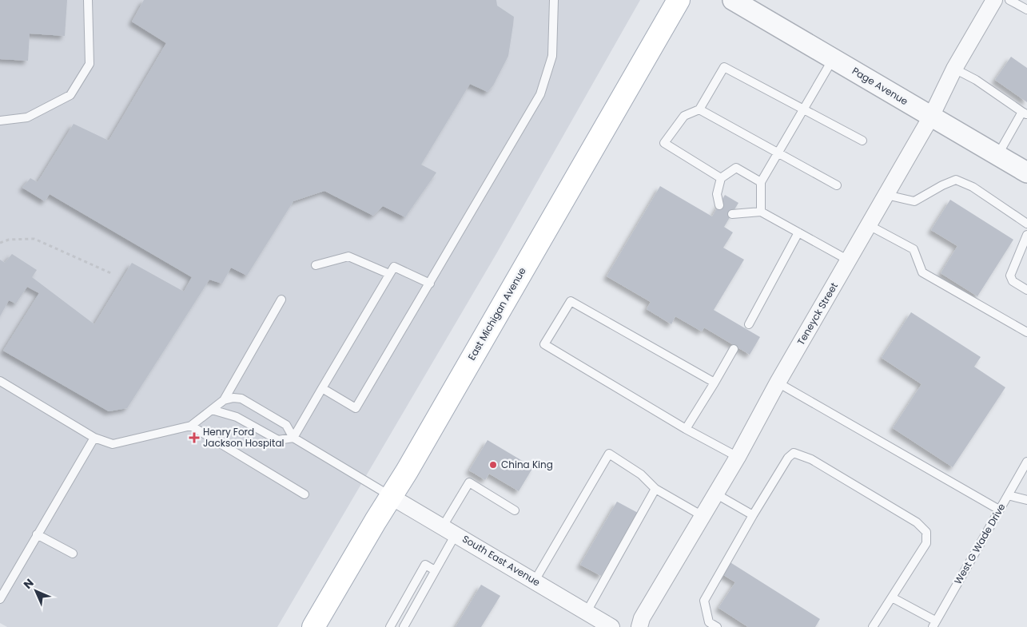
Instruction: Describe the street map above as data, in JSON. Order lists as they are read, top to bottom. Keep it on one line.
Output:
{"streets":{"main road":["East Michigan Avenue"],"street":["Page Avenue","Teneyck Street","South East Avenue"],"lane":["West G Wade Drive"]},"crossings":[["Page Avenue","Teneyck Street"],["East Michigan Avenue","South East Avenue"]],"places":{"health":["Henry Ford Jackson Hospital"],"other":["China King"]},"north":"top left"}
